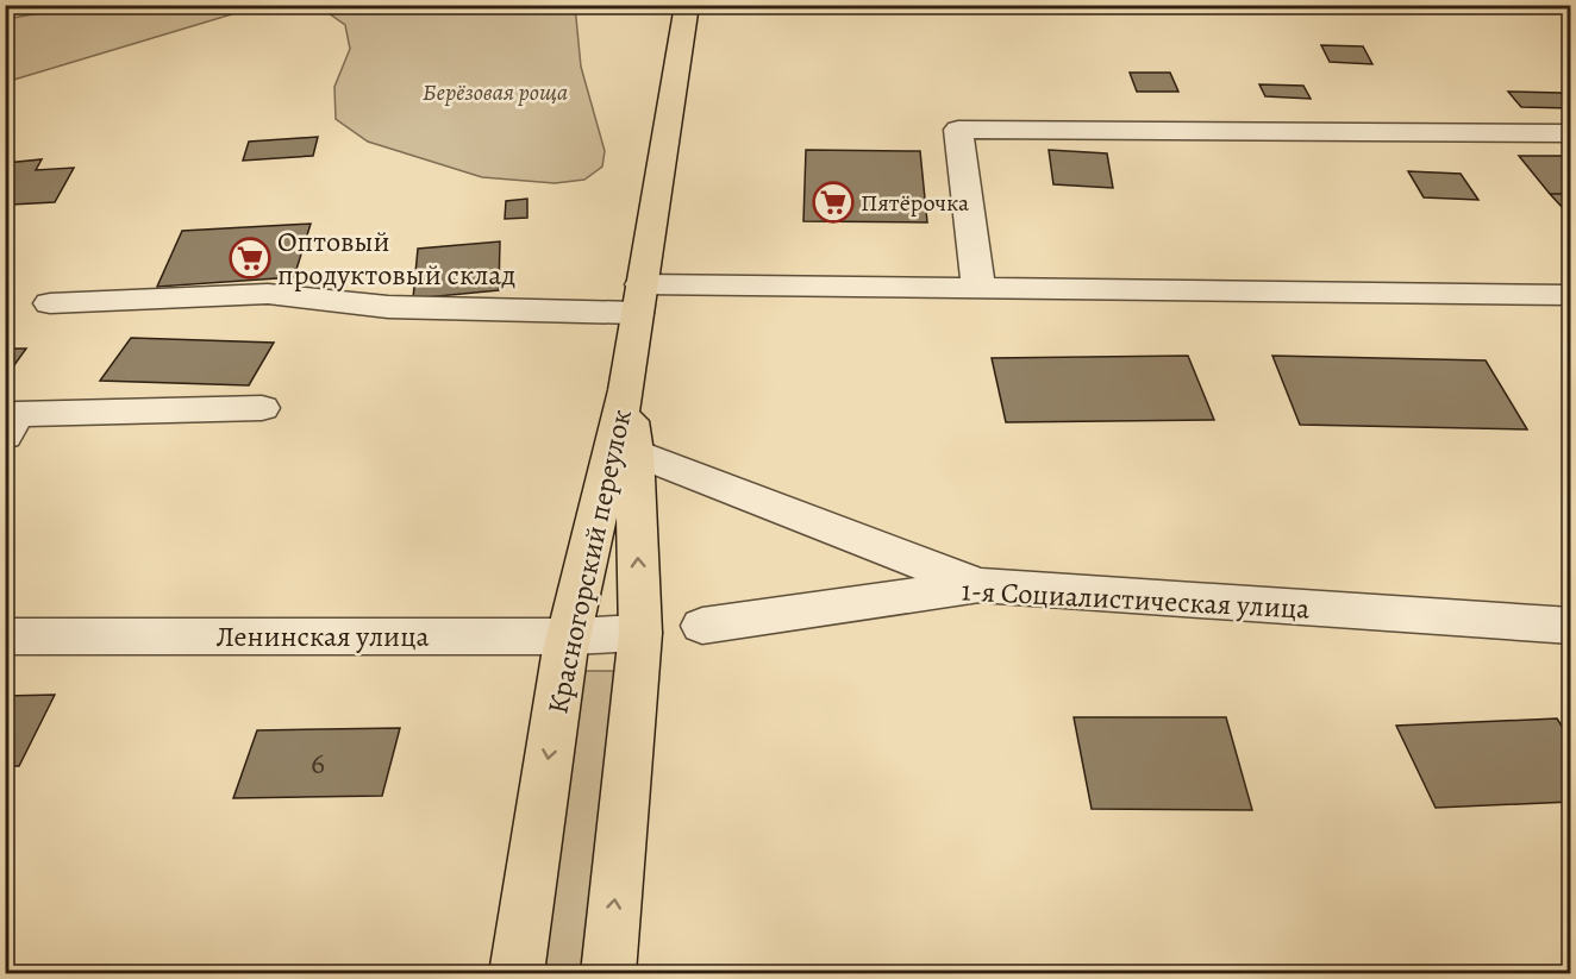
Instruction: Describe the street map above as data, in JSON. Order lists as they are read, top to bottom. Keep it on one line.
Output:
{"streets":{"main road":["Красногорский переулок"],"street":["1-я Социалистическая улица","Ленинская улица"]},"crossings":[["Красногорский переулок","Ленинская улица"]],"parks":["Берёзовая роща"],"places":{"supermarket":["Пятёрочка","Оптовый продуктовый склад"]},"house_numbers":["6"]}
